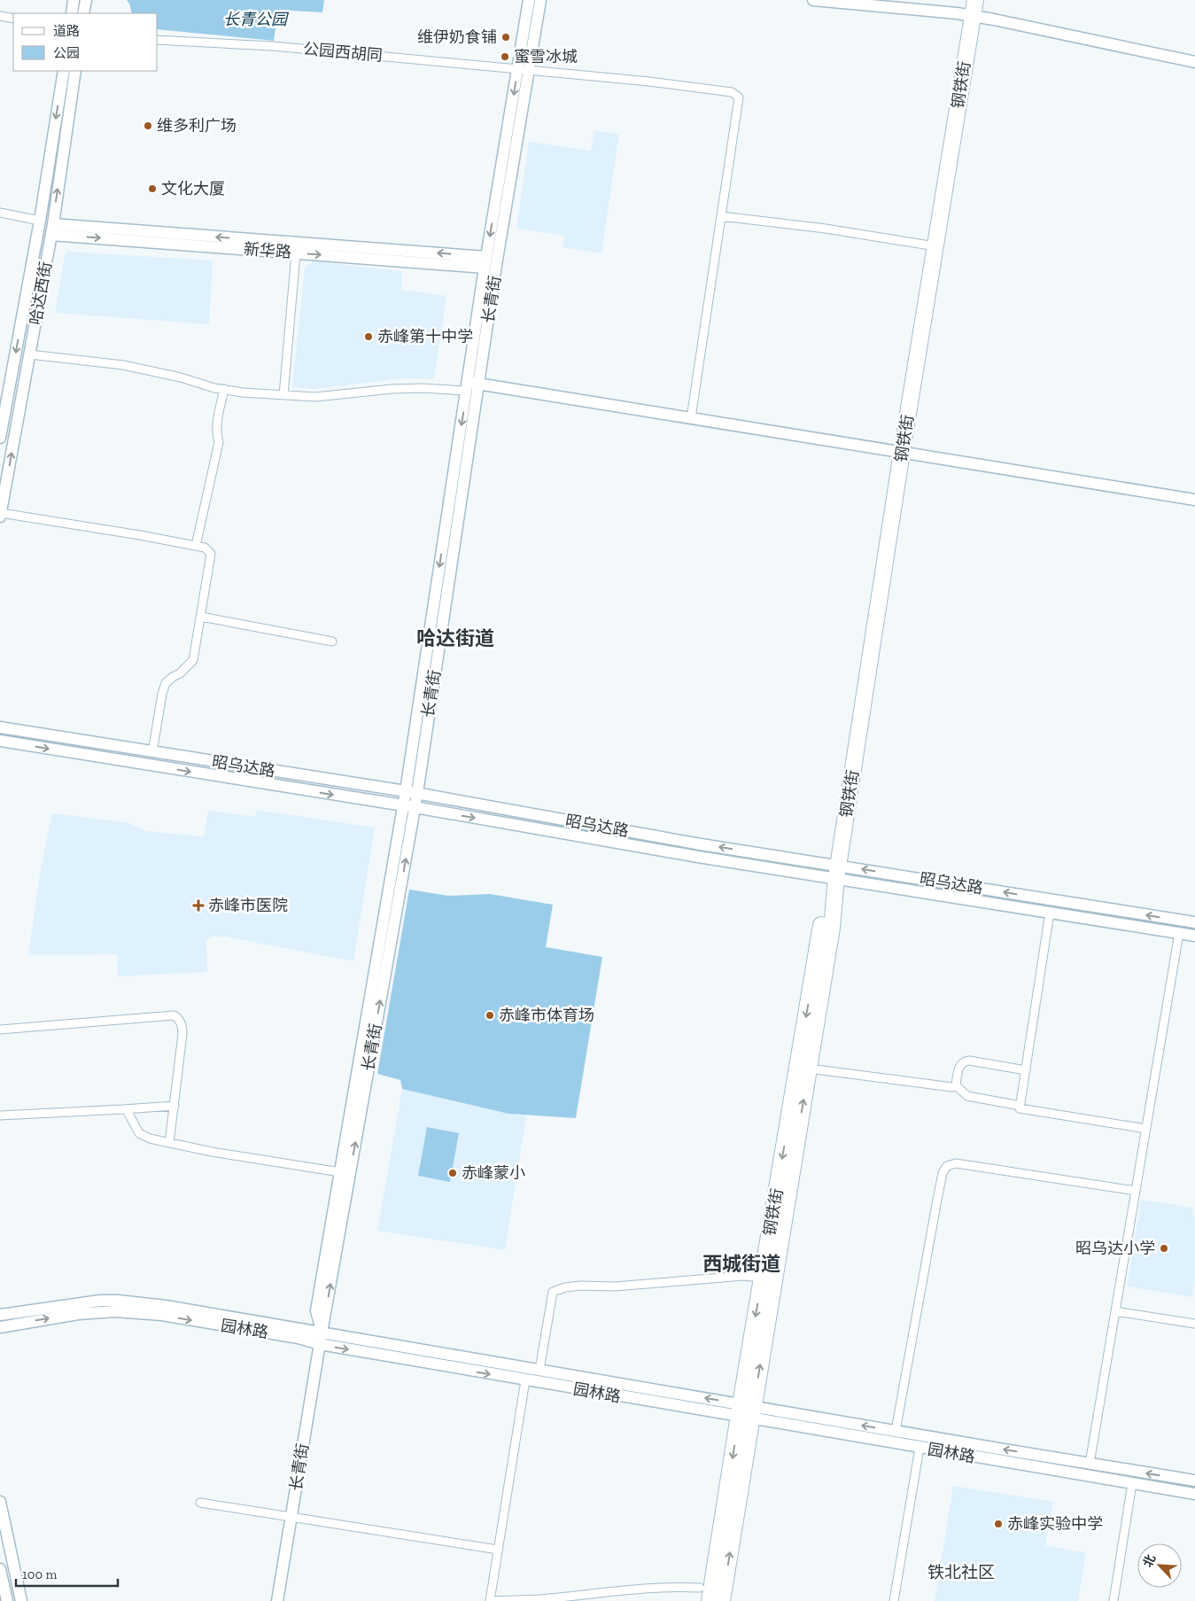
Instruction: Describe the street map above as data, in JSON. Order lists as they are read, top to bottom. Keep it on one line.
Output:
{"streets":{"highway":["钢铁街"],"main road":["新华路","哈达西街","长青街","昭乌达路","园林路"],"street":["公园西胡同"]},"crossings":[["公园西胡同","长青街"],["钢铁街","昭乌达路"],["钢铁街","园林路"],["新华路","哈达西街"],["新华路","长青街"],["长青街","昭乌达路"],["长青街","园林路"]],"districts":["哈达街道","西城街道","铁北社区"],"parks":["长青公园"],"places":{"other":["维伊奶食铺","蜜雪冰城","维多利广场","文化大厦","赤峰第十中学","赤峰市体育场","赤峰蒙小","昭乌达小学","赤峰实验中学"],"health":["赤峰市医院"]},"legend":["道路","公园"],"scale_bar":"100 m","north":"top left"}
